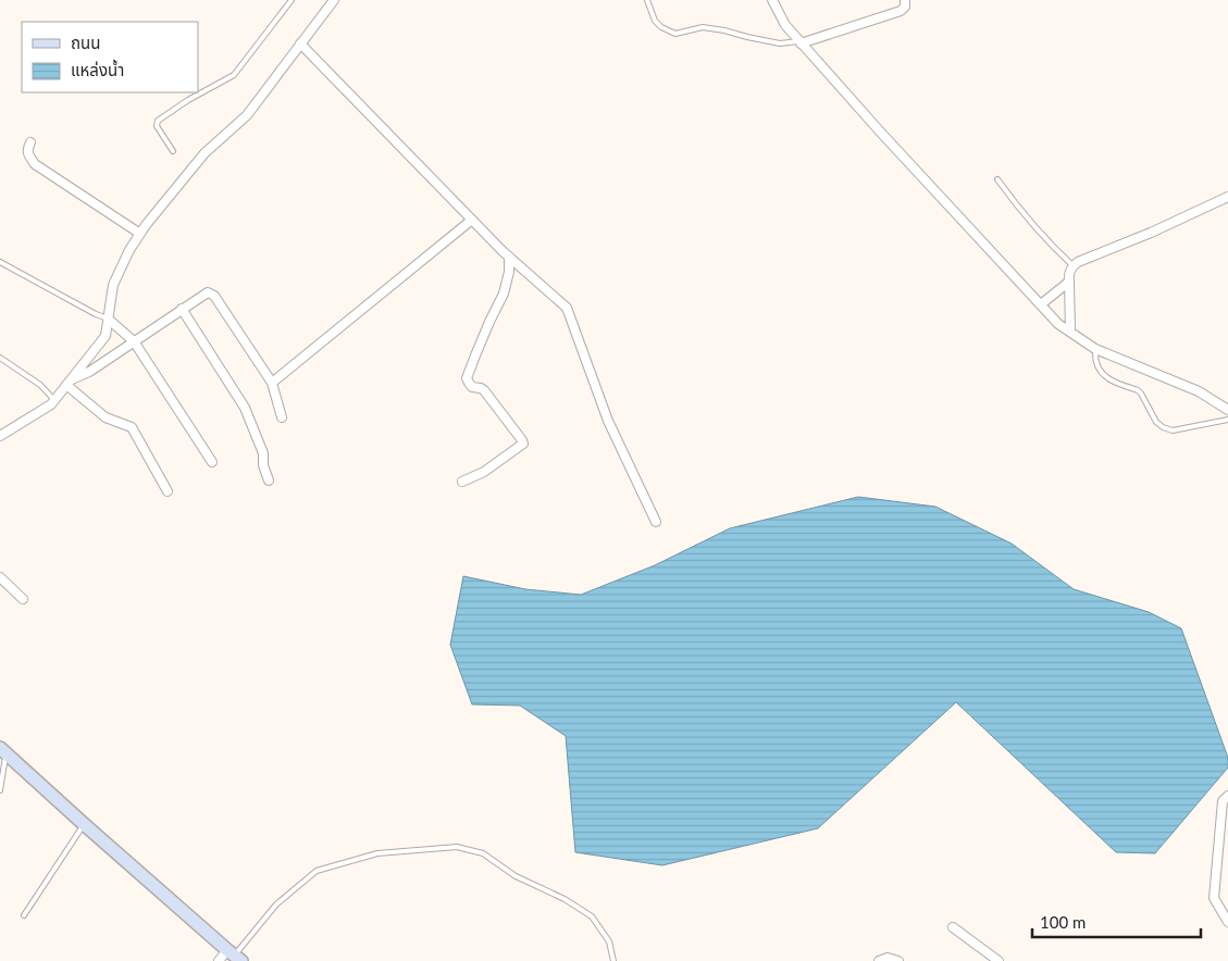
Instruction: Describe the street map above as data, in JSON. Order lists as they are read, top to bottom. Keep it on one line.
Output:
{"legend":["ถนน","แหล่งน้ำ"],"scale_bar":"100 m"}
